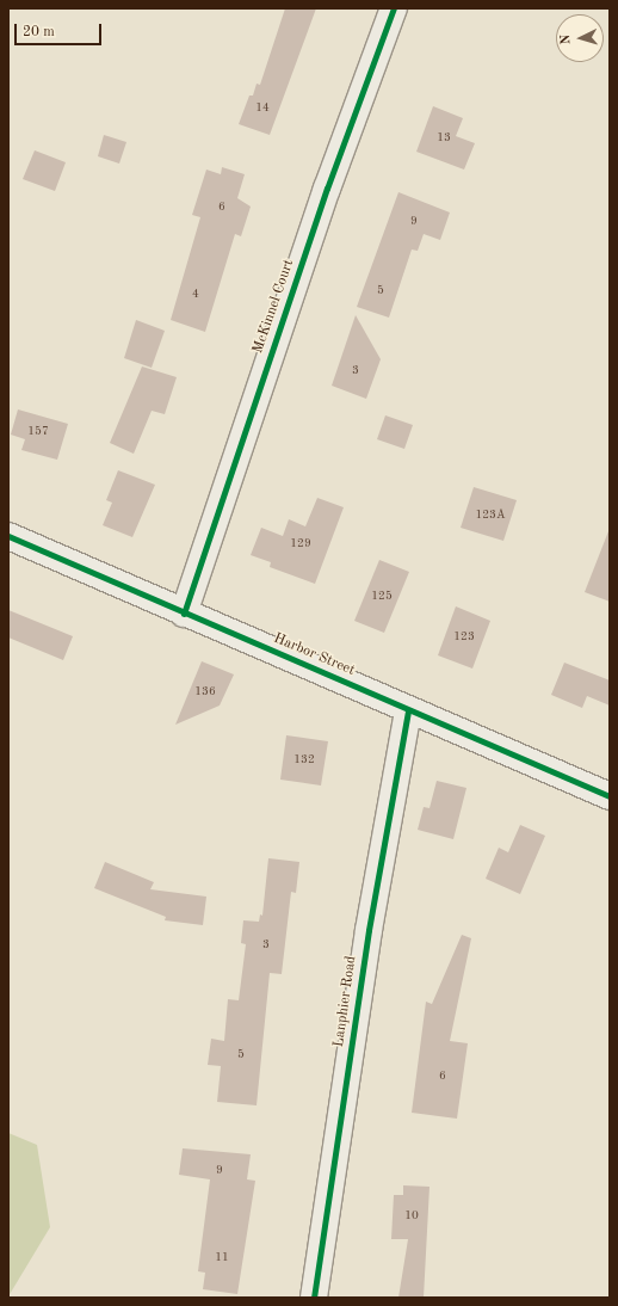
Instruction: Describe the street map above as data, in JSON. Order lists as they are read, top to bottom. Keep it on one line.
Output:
{"streets":{"street":["McKinnel Court","Harbor Street","Lanphier Road"]},"crossings":[["McKinnel Court","Harbor Street"],["Harbor Street","Lanphier Road"]],"house_numbers":["14","13","6","9","5","4","3","157","123A","129","125","123","136","132","3","5","6","9","10","11"],"scale_bar":"20 m","north":"left"}
